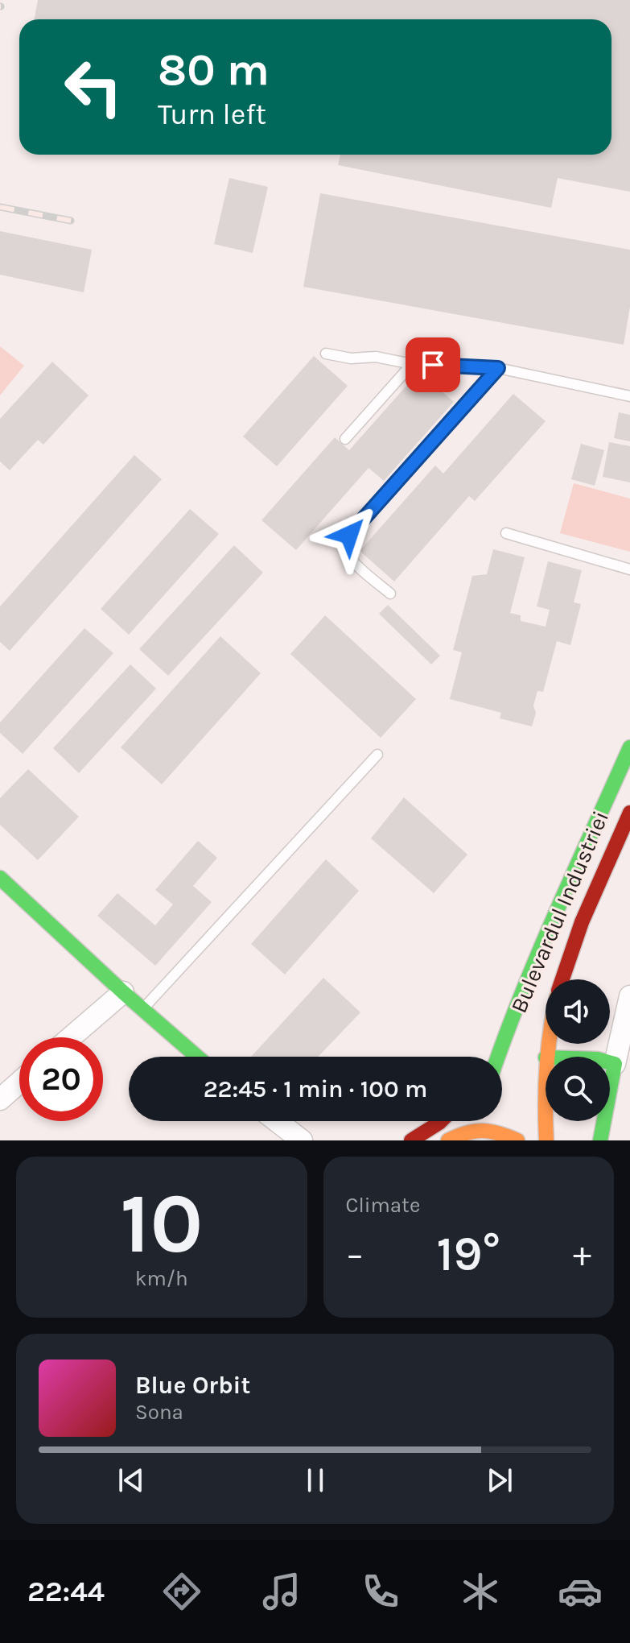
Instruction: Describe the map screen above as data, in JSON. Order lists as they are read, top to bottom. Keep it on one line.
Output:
{"streets":{"main road":["Bulevardul Industriei"]},"page":{"turn":["80 m","Turn left"],"limit":"20","trip":"22:45 · 1 min · 100 m","tile":[["10","km/h"],"Climate"],"heat":["−","19°","+"],"song":["Blue Orbit","Sona"],"tabs":"22:44"}}
